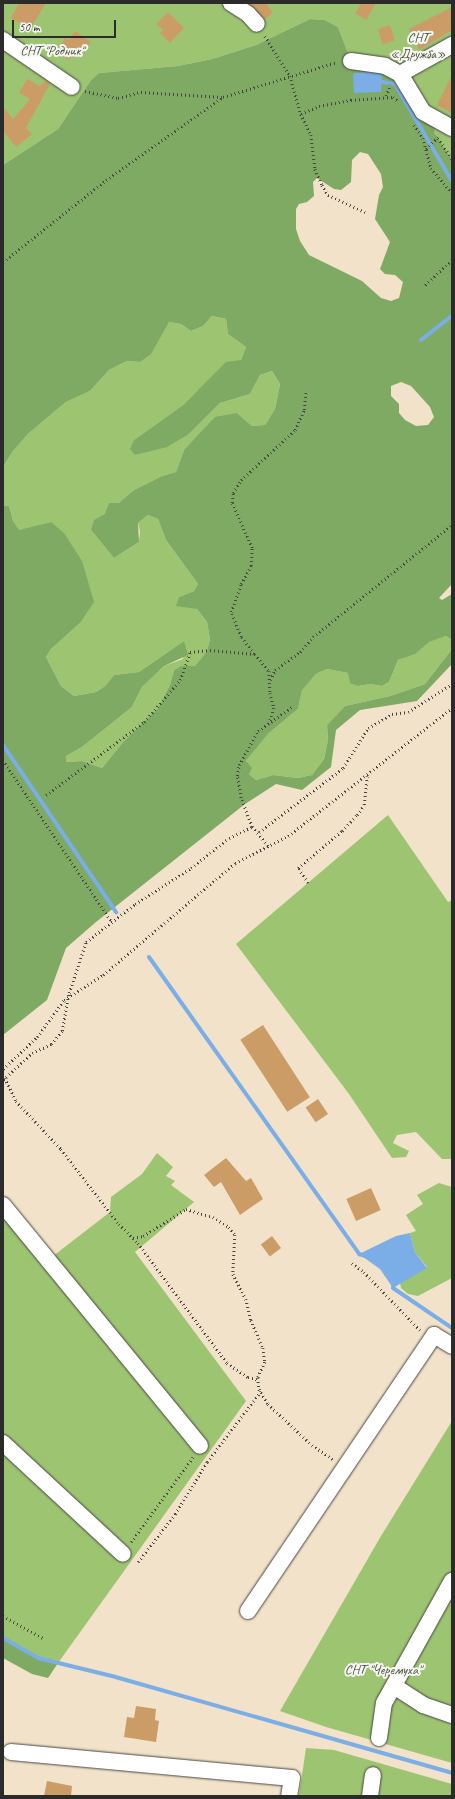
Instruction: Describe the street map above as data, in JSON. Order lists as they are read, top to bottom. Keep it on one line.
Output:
{"parks":["СНТ «Дружба»","СНТ ''Родник''","СНТ \"Черемуха\""],"scale_bar":"50 m"}
